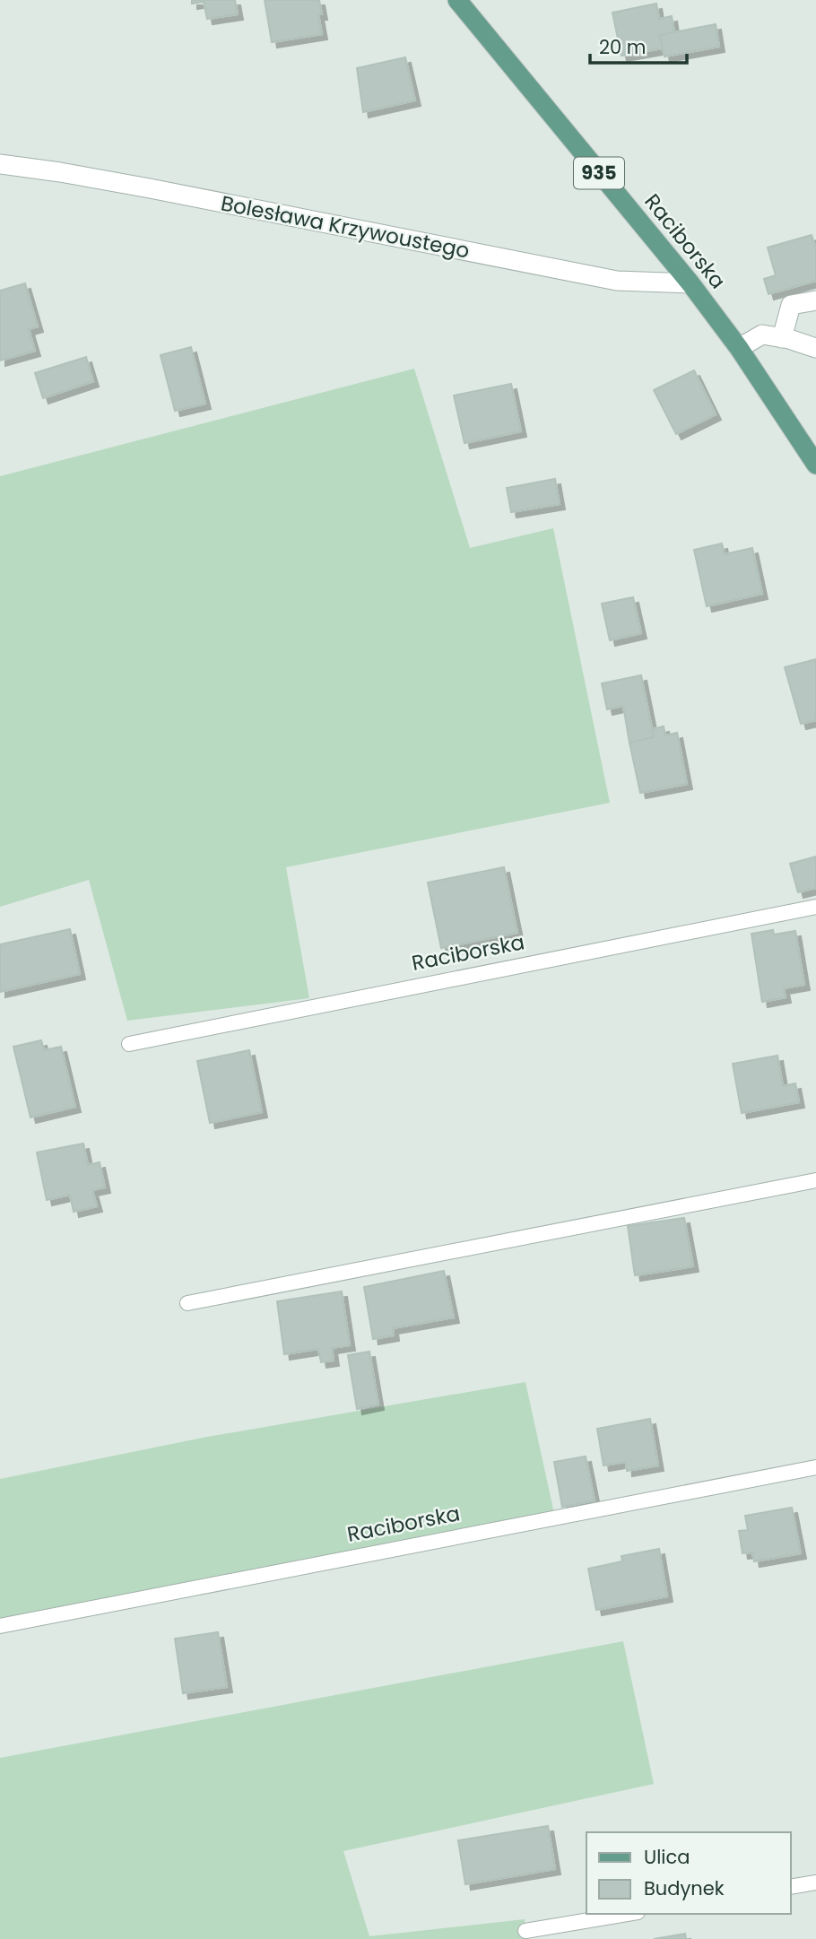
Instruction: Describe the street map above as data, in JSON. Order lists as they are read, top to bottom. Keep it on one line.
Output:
{"streets":{"main road":["935","Raciborska"],"street":["Bolesława Krzywoustego"]},"crossings":[["Bolesława Krzywoustego","Raciborska"]],"legend":["Ulica","Budynek"],"scale_bar":"20 m"}
